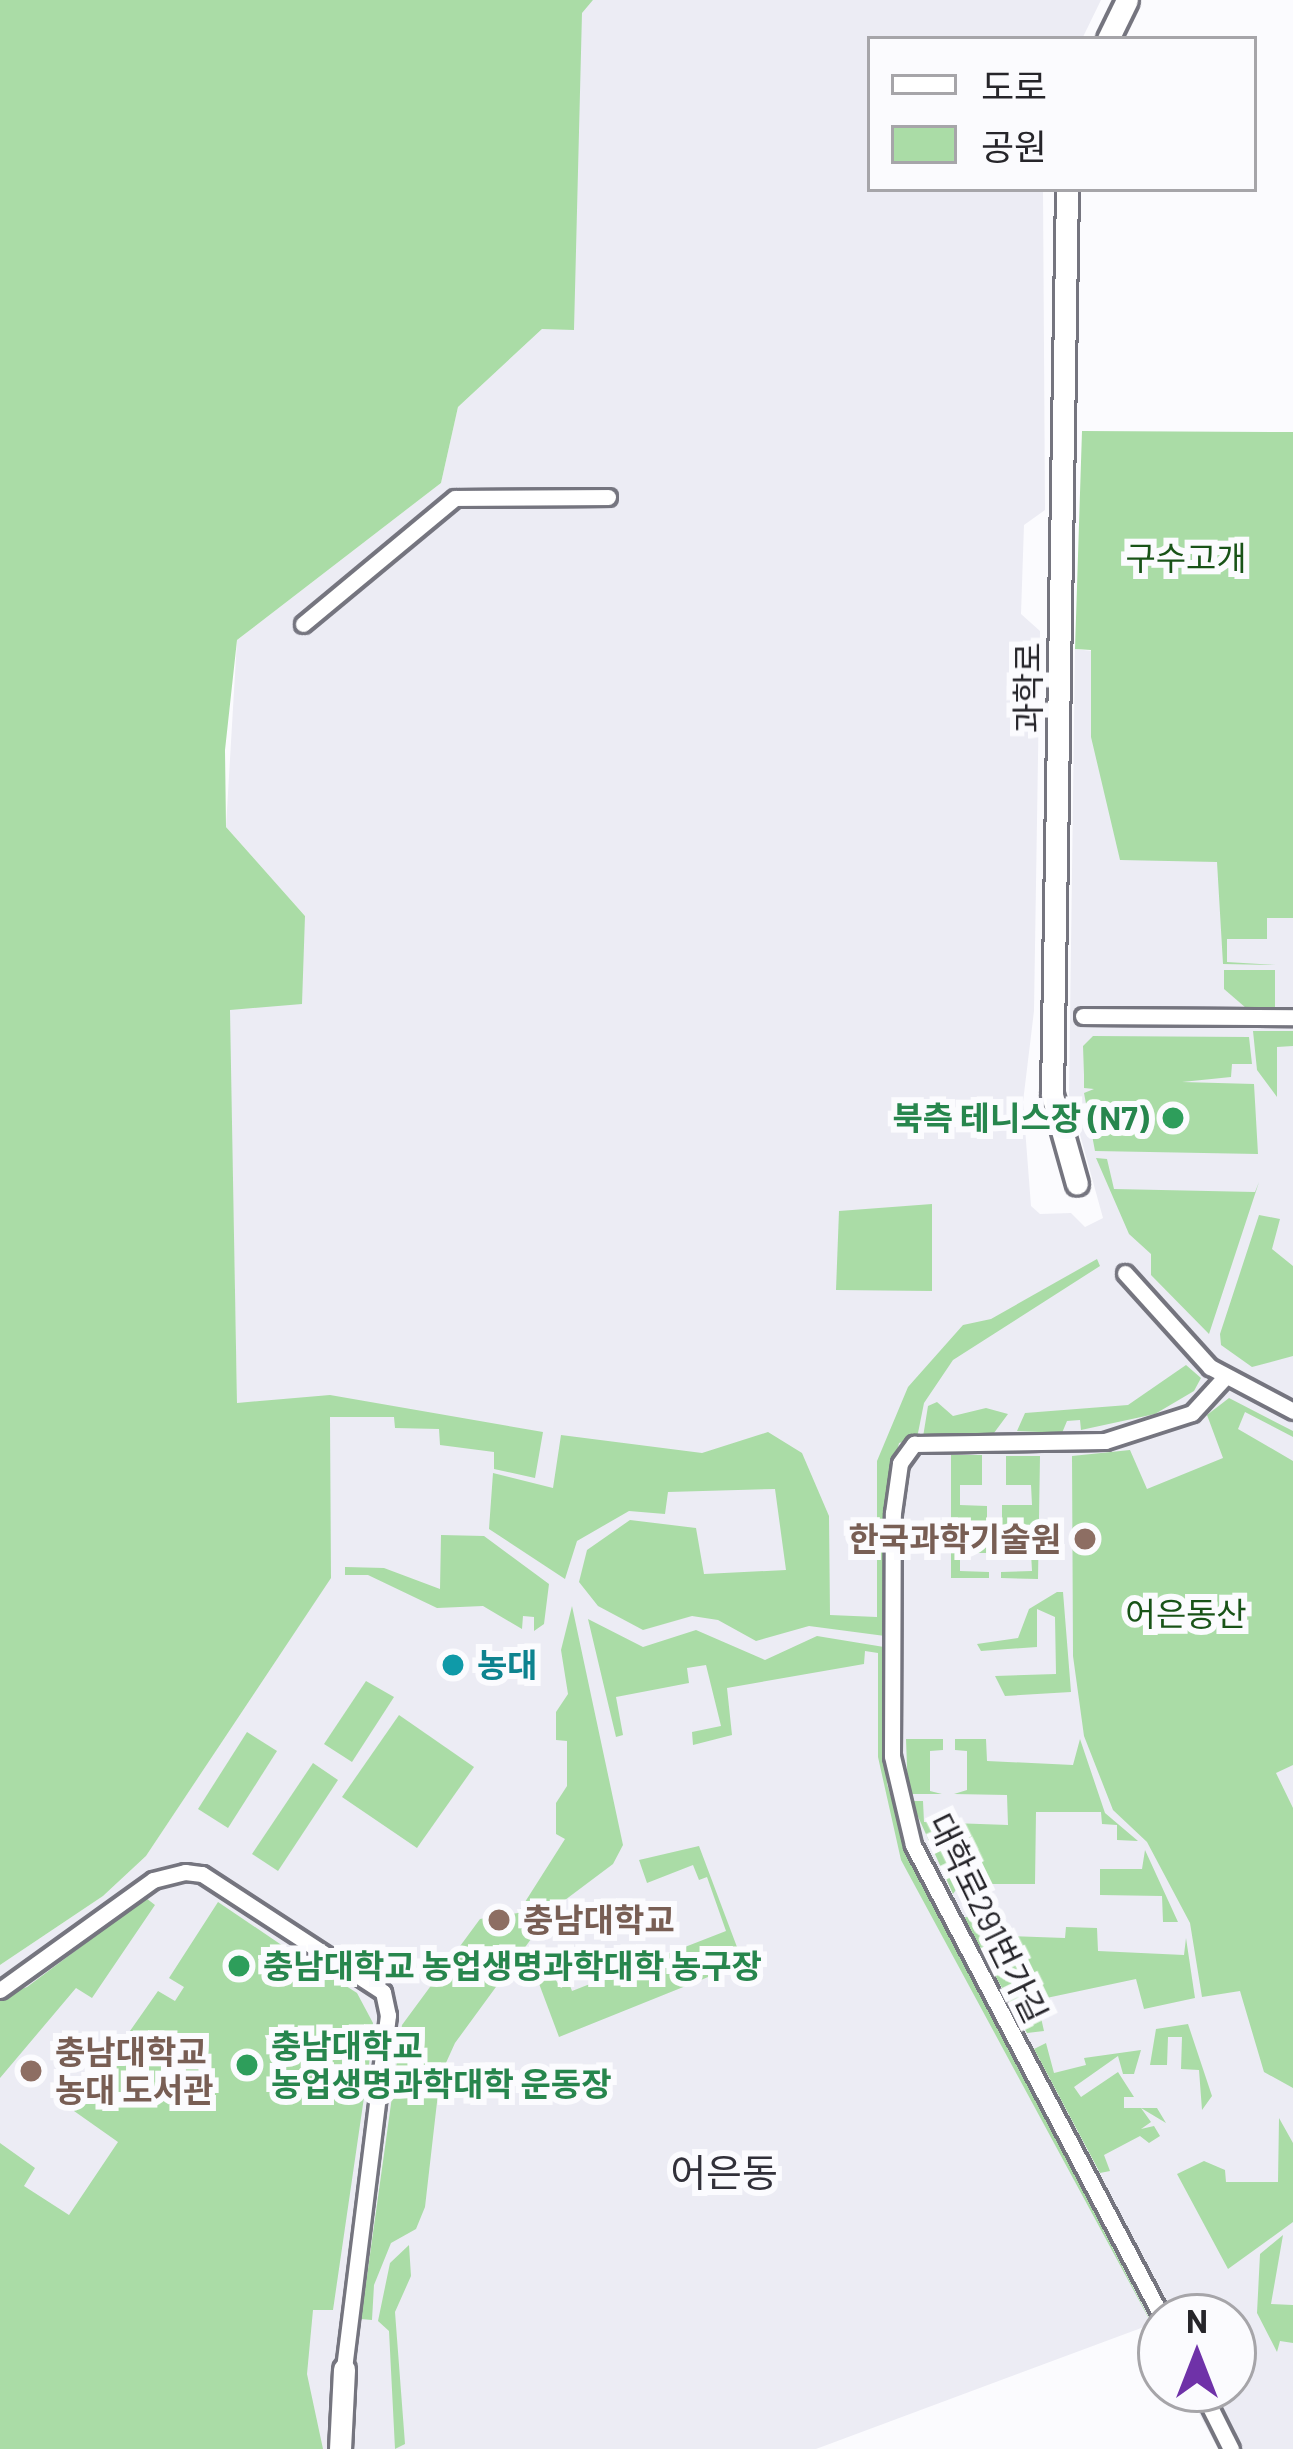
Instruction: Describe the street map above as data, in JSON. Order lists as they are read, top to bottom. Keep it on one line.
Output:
{"streets":{"street":["과학로","대학로291번가길"]},"districts":["어은동"],"parks":["구수고개","어은동산"],"places":["북측 테니스장 (N7)","한국과학기술원","농대","충남대학교","충남대학교 농업생명과학대학 농구장","충남대학교 농업생명과학대학 운동장","충남대학교 농대 도서관"],"legend":["도로","공원"],"north":"top"}
